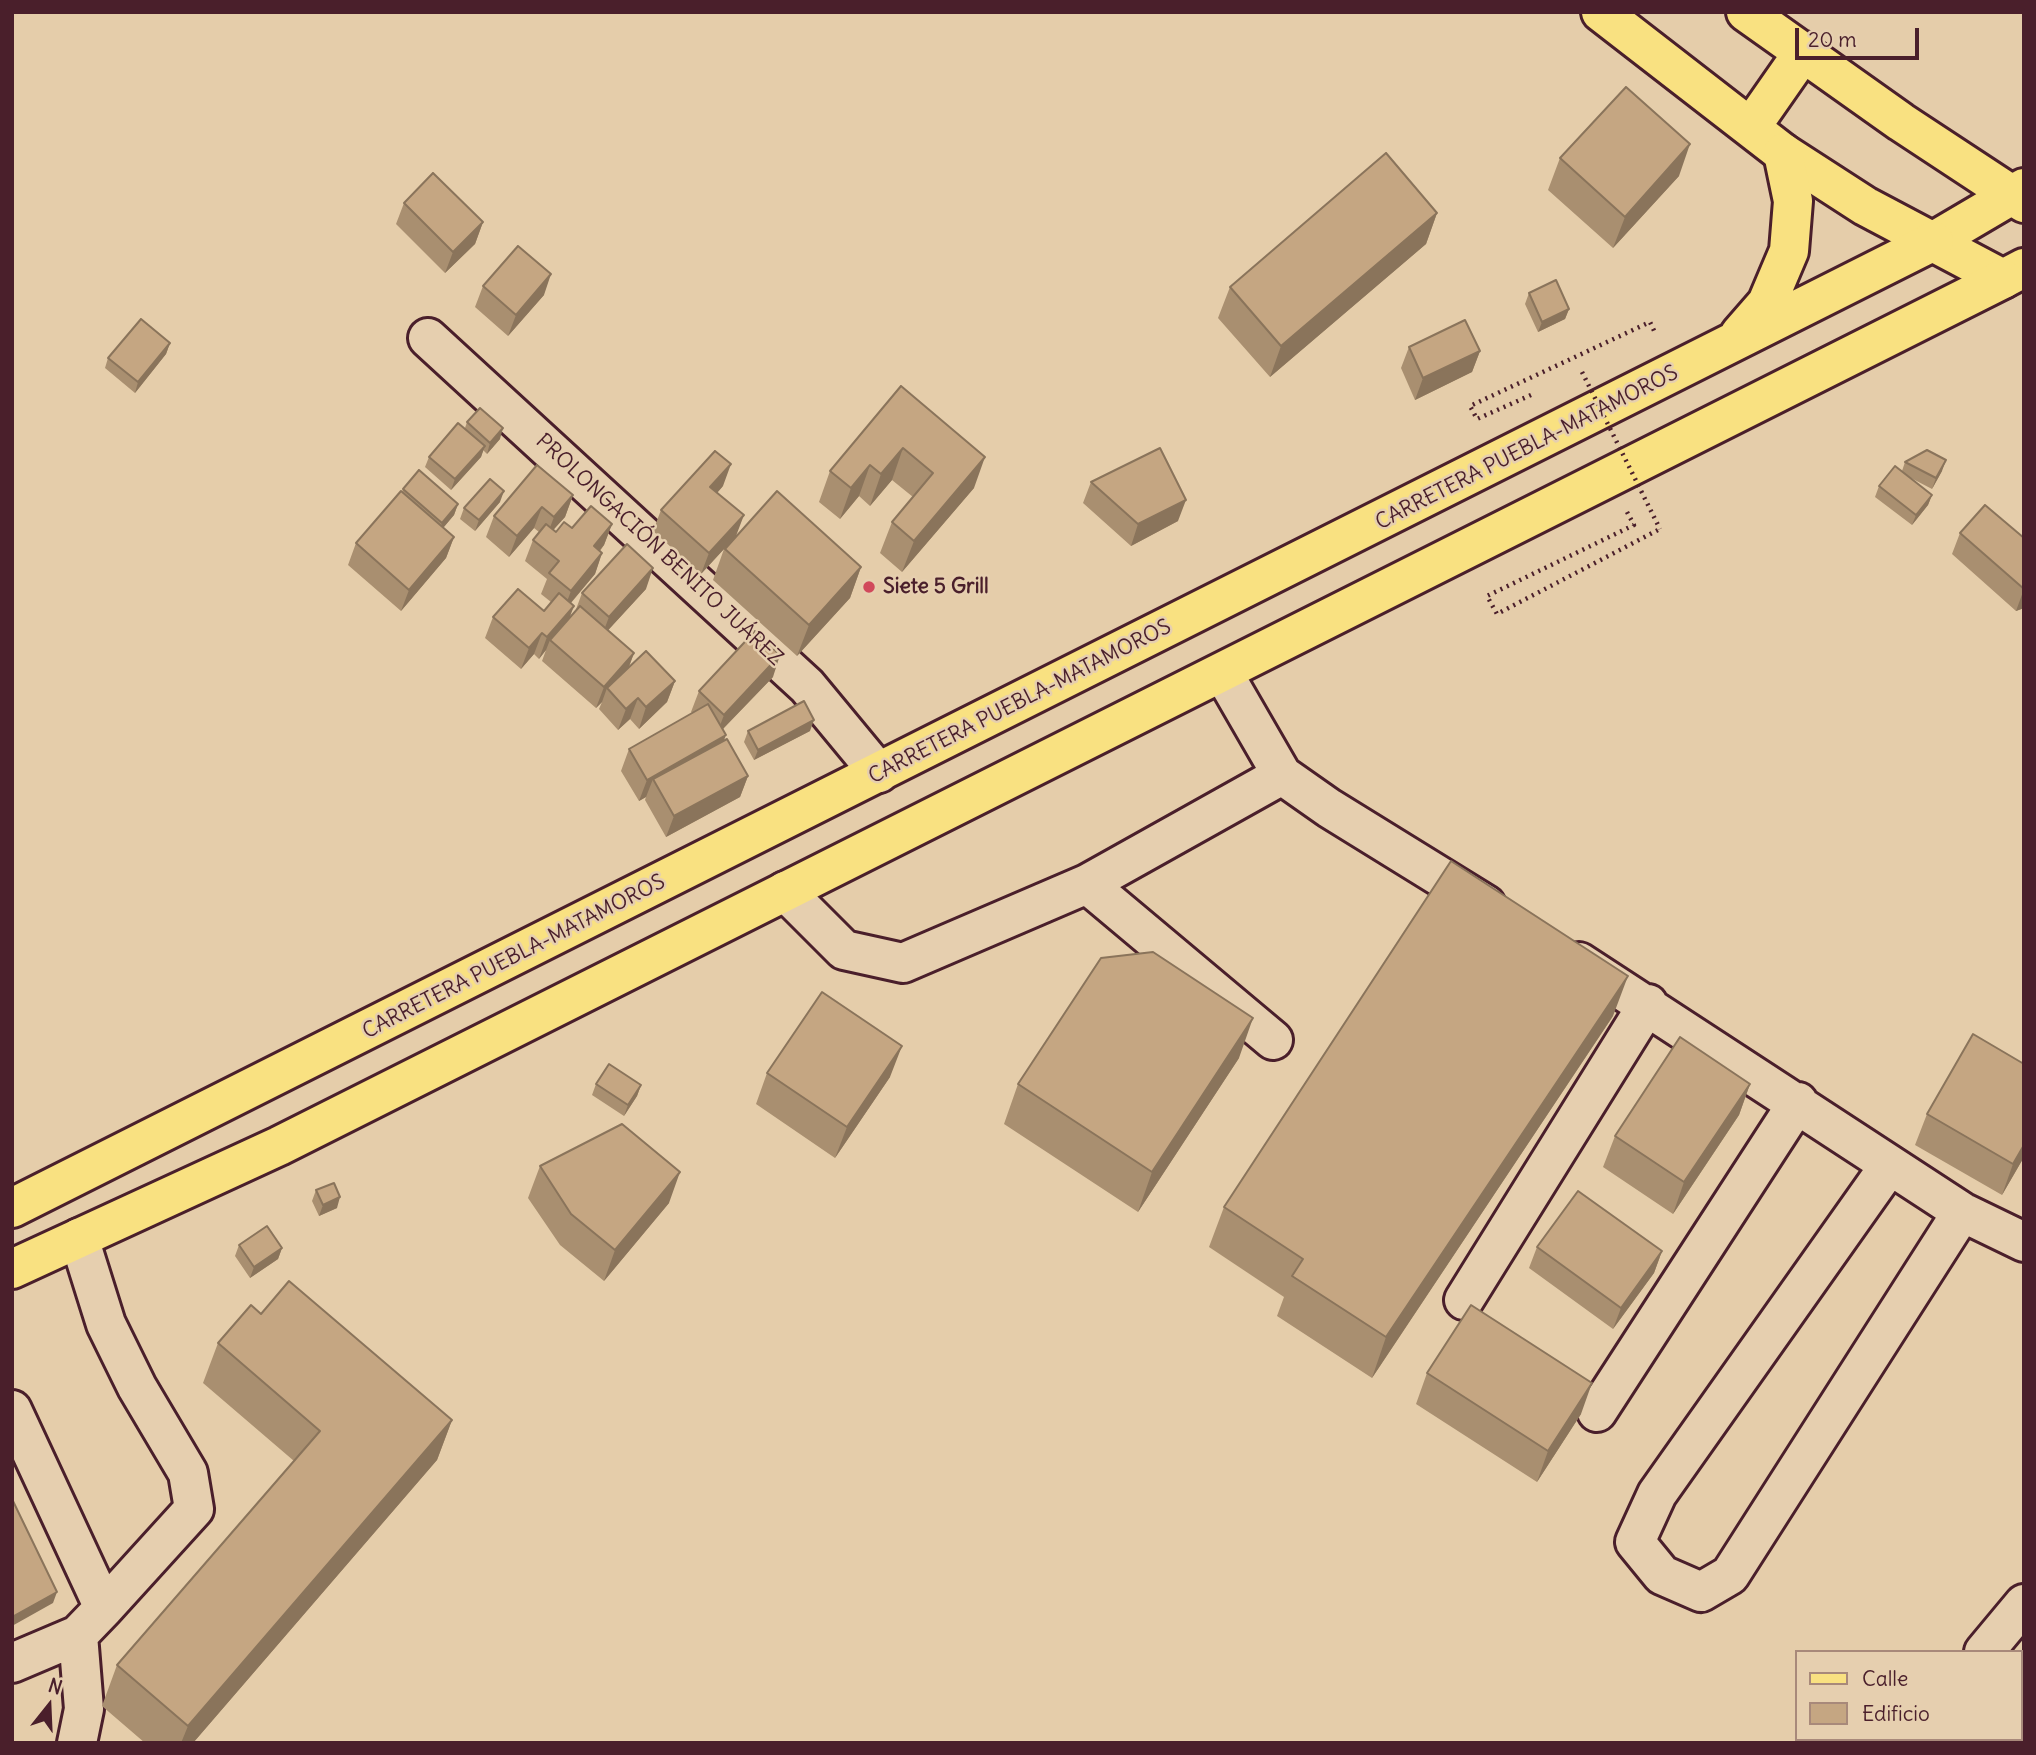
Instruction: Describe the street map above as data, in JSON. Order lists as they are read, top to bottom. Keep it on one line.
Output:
{"streets":{"main road":["CARRETERA PUEBLA-MATAMOROS"],"street":["PROLONGACIÓN BENITO JUÁREZ"]},"crossings":[["CARRETERA PUEBLA-MATAMOROS","PROLONGACIÓN BENITO JUÁREZ"]],"places":["Siete 5 Grill"],"legend":["Calle","Edificio"],"scale_bar":"20 m","north":"top"}
